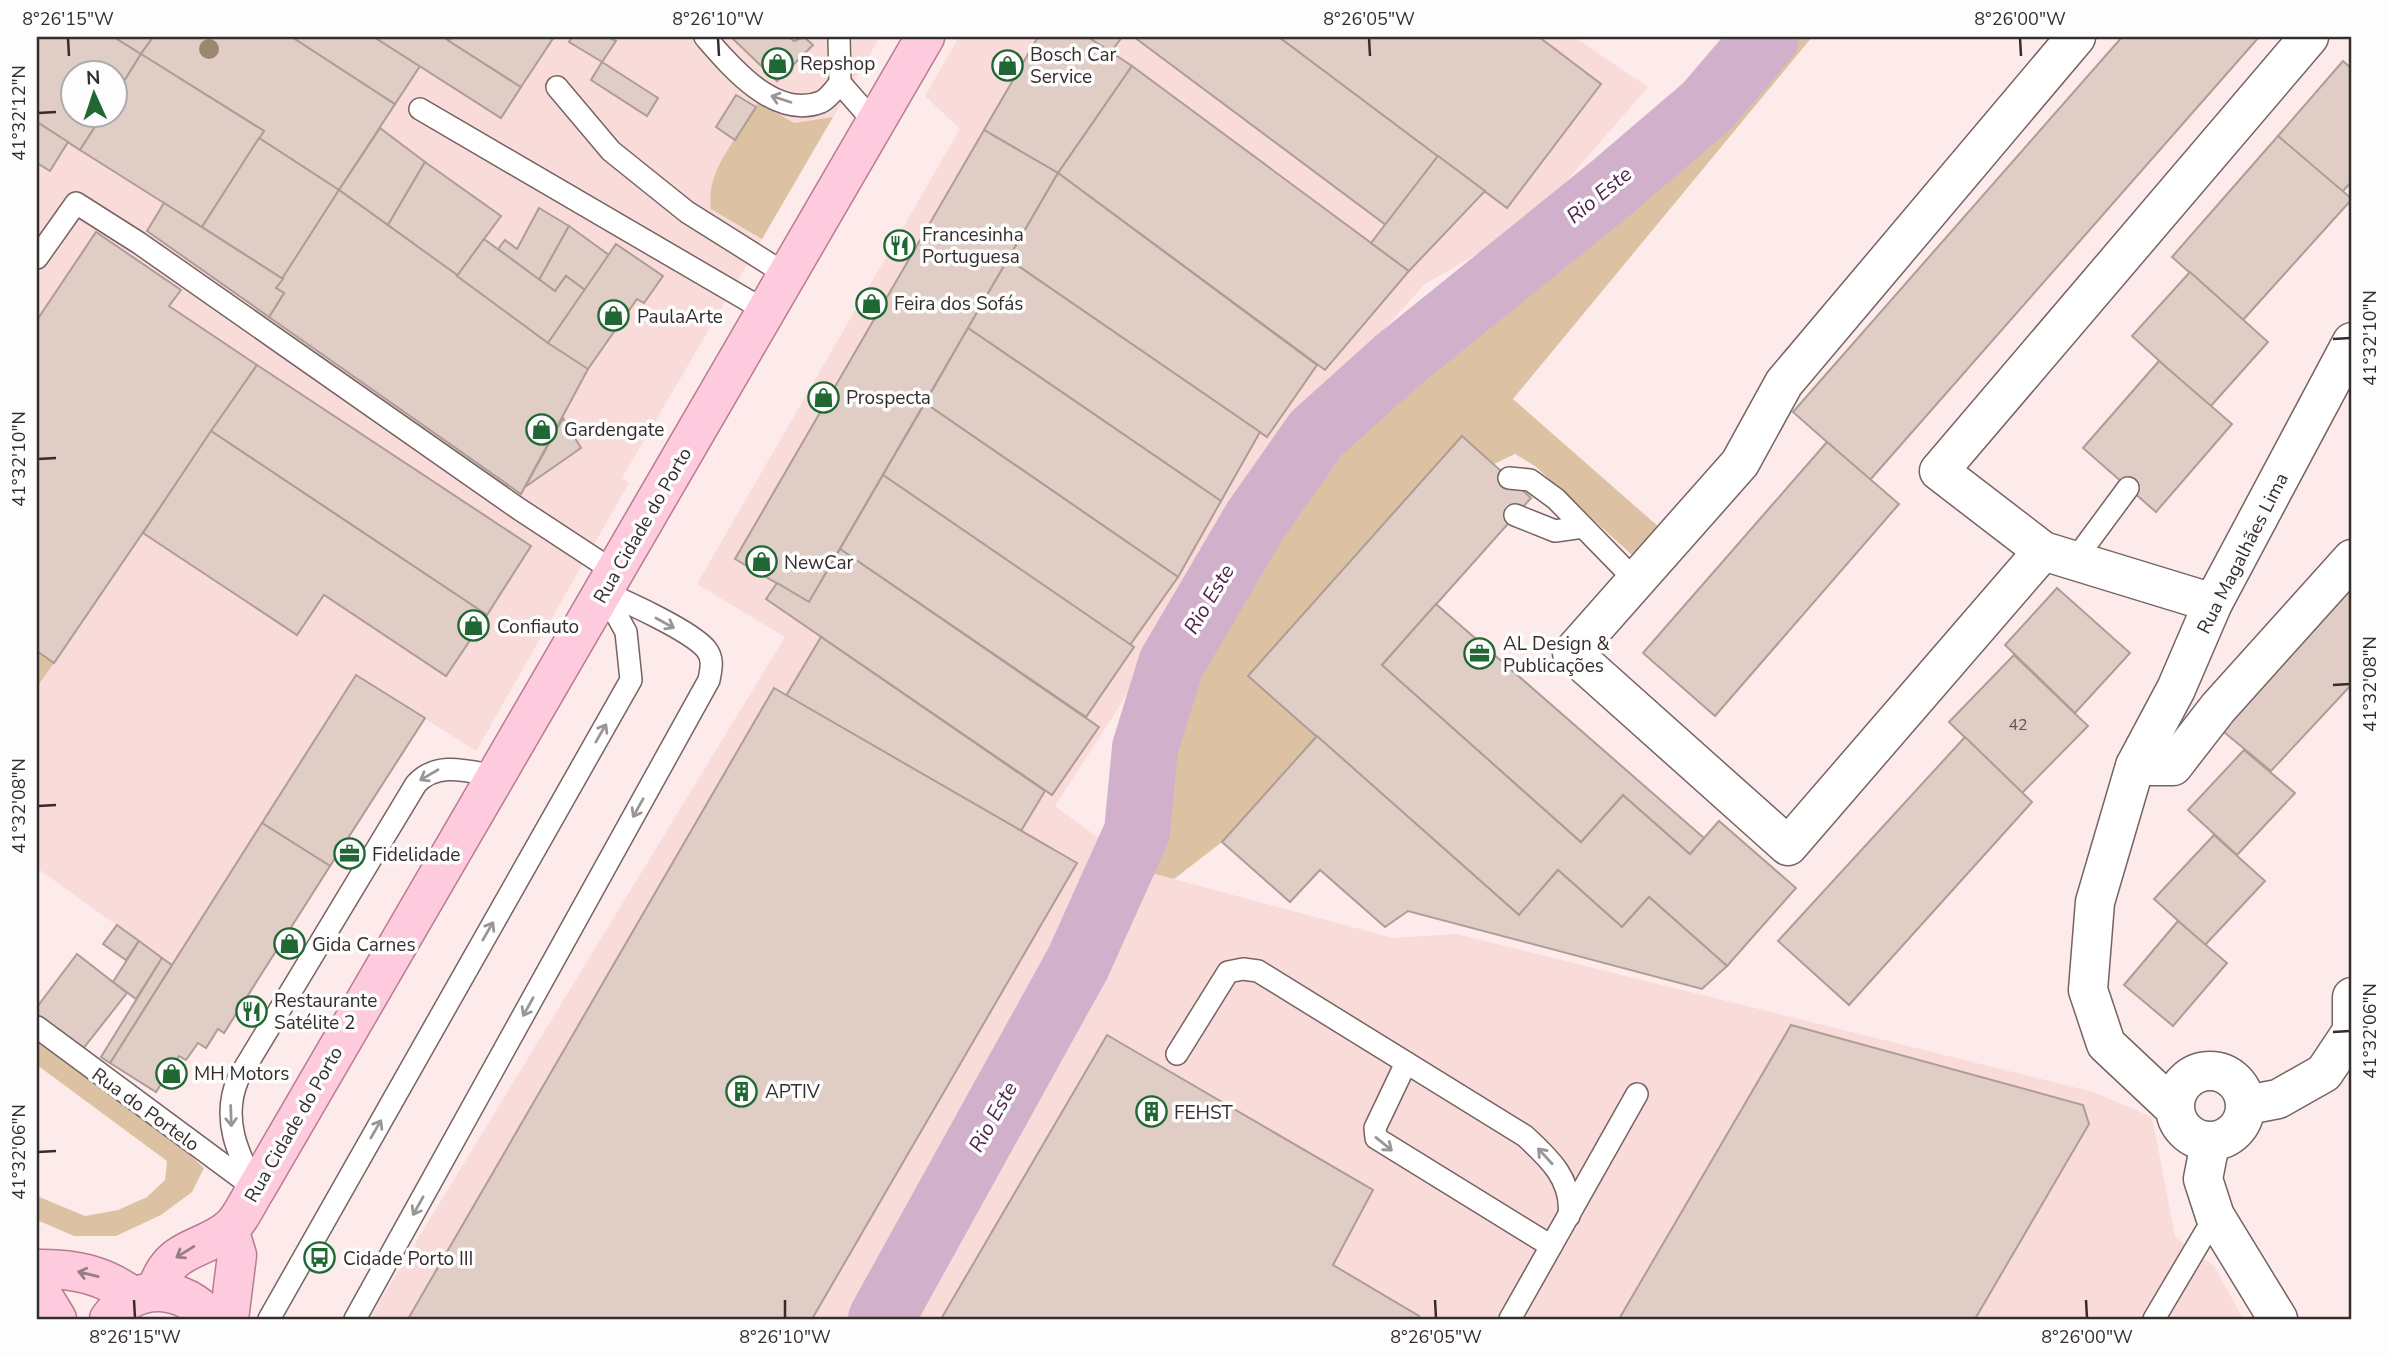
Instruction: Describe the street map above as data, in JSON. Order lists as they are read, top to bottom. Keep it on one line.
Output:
{"streets":{"main road":["Rua Cidade do Porto"],"street":["Rua Magalhães Lima"],"lane":["Rua do Portelo"]},"crossings":[["Rua Cidade do Porto","Rua do Portelo"]],"water":["Rio Este"],"places":{"shop":["Repshop","Bosch Car Service","Feira dos Sofás","PaulaArte","Prospecta","Gardengate","NewCar","Confiauto","Gida Carnes","MH Motors"],"restaurant":["Francesinha Portuguesa","Restaurante Satélite 2"],"office":["AL Design & Publicações","Fidelidade"],"building":["APTIV","FEHST"],"bus stop":["Cidade Porto III"]},"house_numbers":["42"],"north":"top","coordinates":["8°26'15\"W","8°26'10\"W","8°26'05\"W","8°26'00\"W","41°32'12\"N","41°32'10\"N","41°32'08\"N","41°32'06\"N"]}
